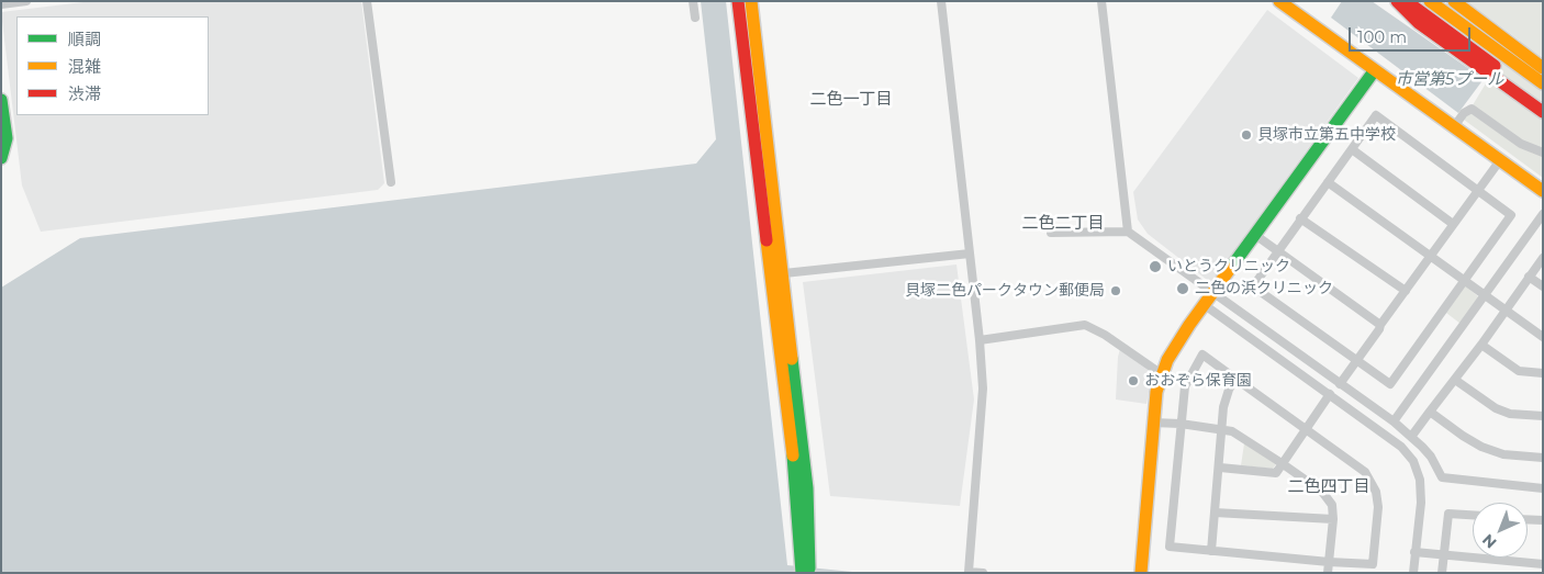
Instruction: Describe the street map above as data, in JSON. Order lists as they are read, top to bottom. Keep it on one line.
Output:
{"districts":["二色一丁目","二色二丁目","二色四丁目"],"water":["市営第5プール"],"places":["貝塚市立第五中学校","いとうクリニック","二色の浜クリニック","貝塚二色パークタウン郵便局","おおぞら保育園"],"legend":["順調","混雑","渋滞"],"scale_bar":"100 m","north":"bottom left"}
